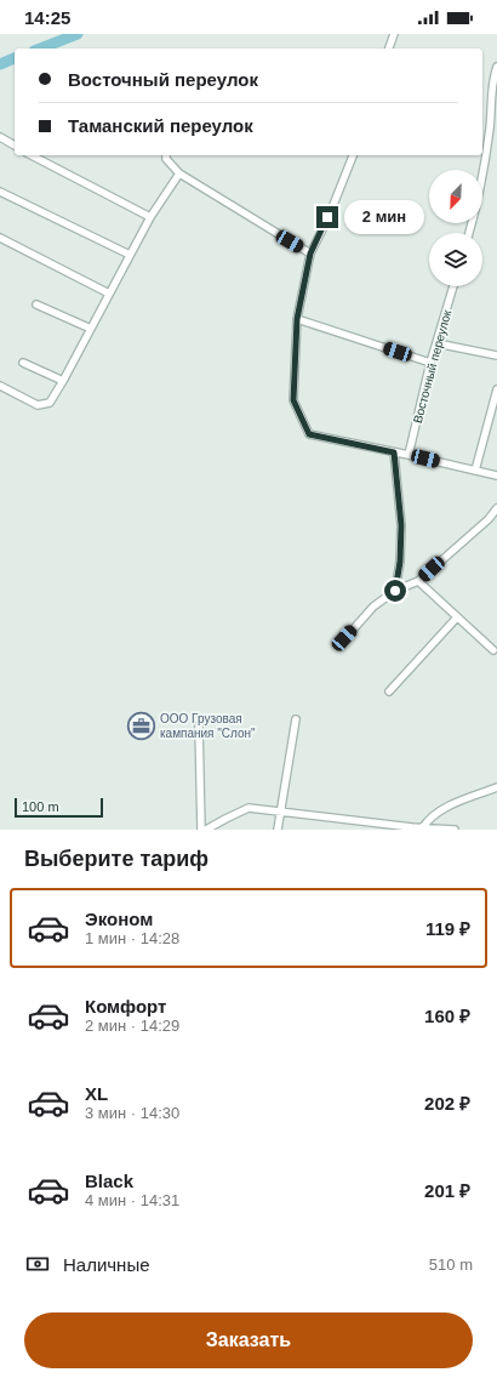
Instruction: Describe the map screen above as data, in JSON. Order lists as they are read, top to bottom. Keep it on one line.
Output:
{"streets":{"street":["Восточный переулок"]},"places":{"office":["ООО Грузовая кампания \"Слон\""]},"scale_bar":"100 m","north":"bottom left","page":{"status":"14:25","banner":["Восточный переулок","Таманский переулок"],"bubble":"2 мин","scale":"100 m","heading":"Выберите тариф","list":[{"name":"Эконом","note":"1 мин · 14:28","value":"119 ₽"},{"name":"Комфорт","note":"2 мин · 14:29","value":"160 ₽"},{"name":"XL","note":"3 мин · 14:30","value":"202 ₽"},{"name":"Black","note":"4 мин · 14:31","value":"201 ₽"}],"pay":["Наличные","510 m"],"buttons":"Заказать"}}
